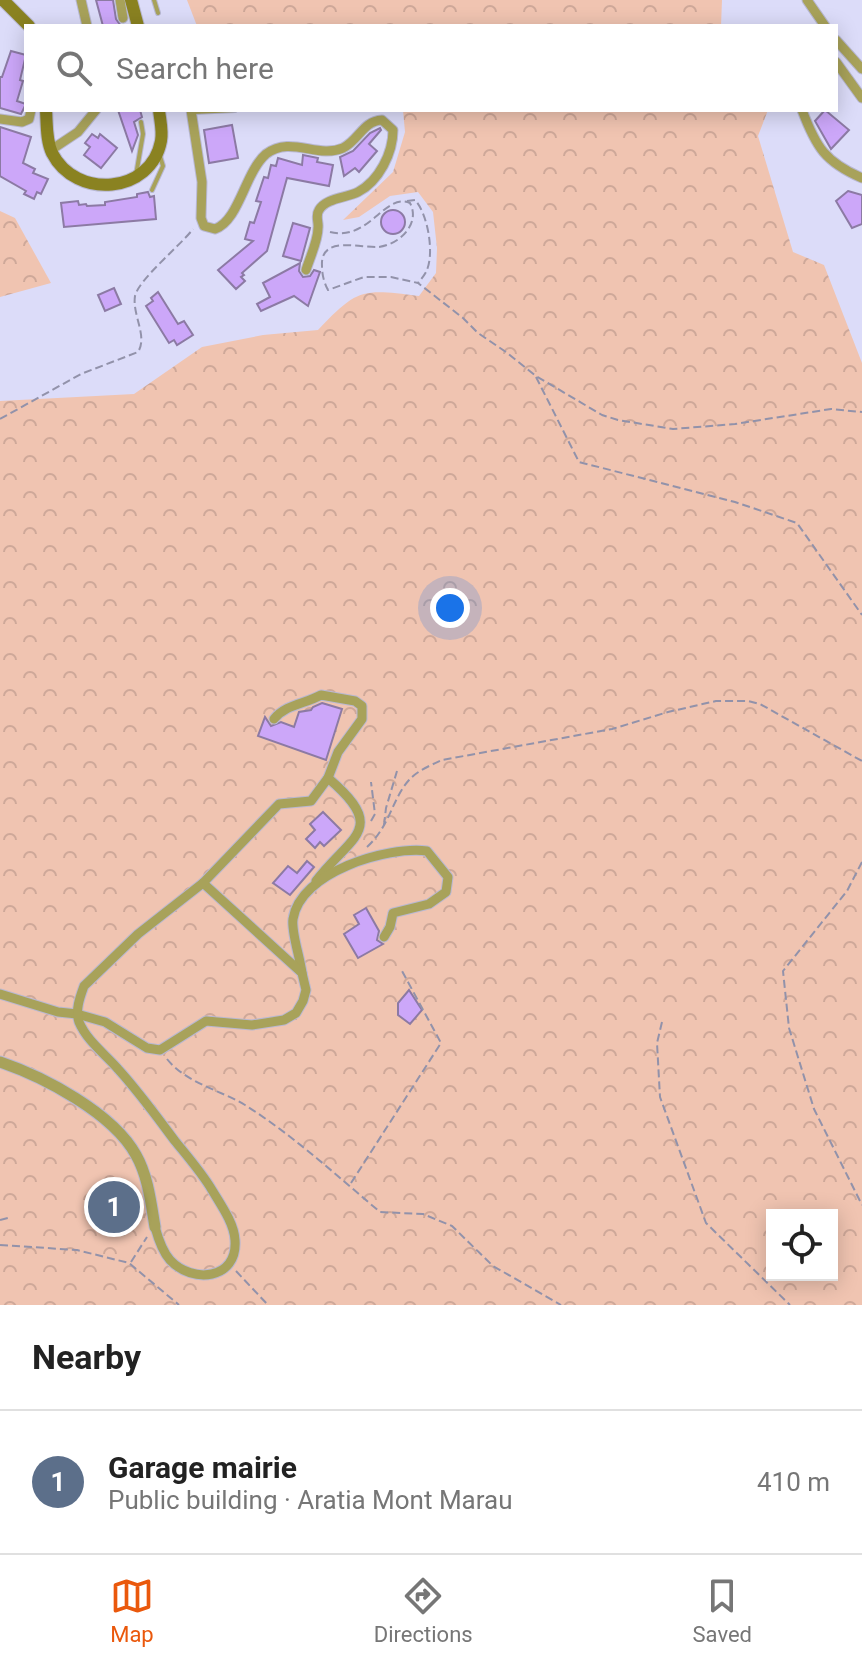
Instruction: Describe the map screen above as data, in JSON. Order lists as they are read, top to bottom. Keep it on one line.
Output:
{"page":{"search":"Search here","pins":"1","heading":"Nearby","list":[{"mark":"1","name":"Garage mairie","note":"Public building · Aratia Mont Marau","value":"410 m"}],"nav":["Map","Directions","Saved"]}}
